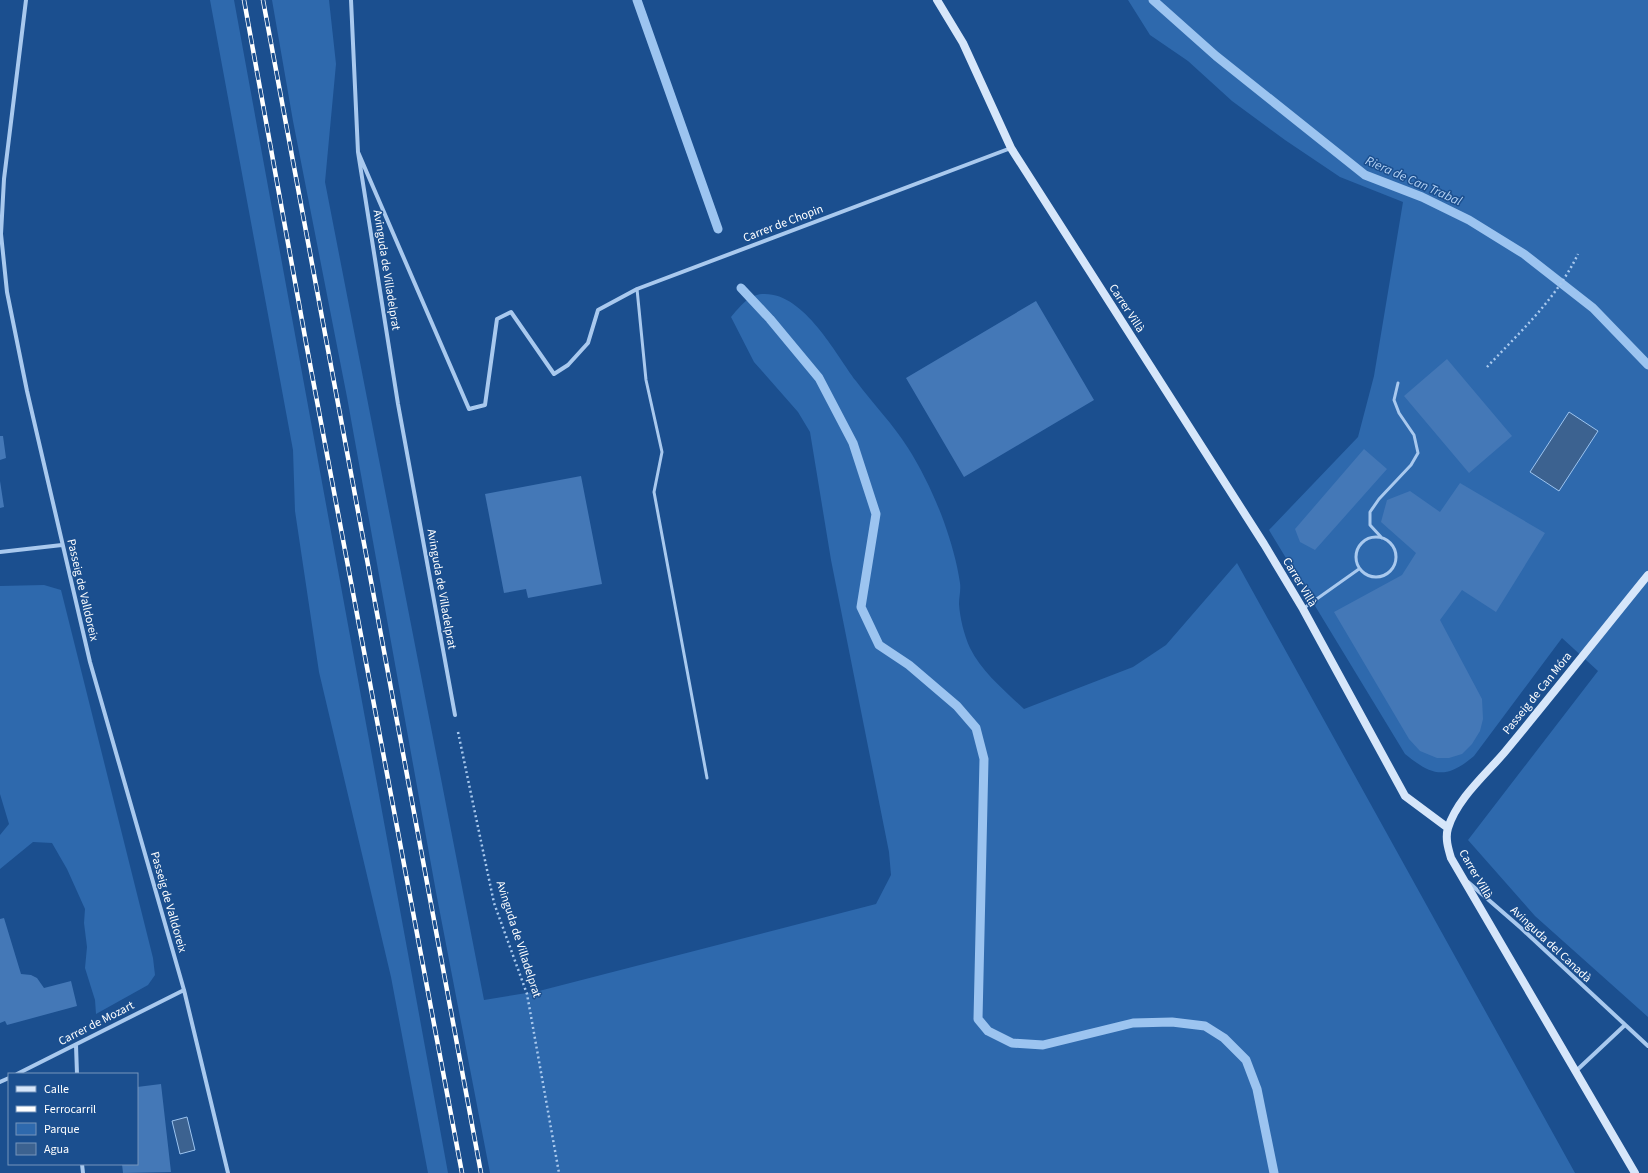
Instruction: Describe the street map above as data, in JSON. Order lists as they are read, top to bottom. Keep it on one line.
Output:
{"streets":{"street":["Carrer de Chopin","Avinguda de Villadelprat","Carrer Villà","Passeig de Valldoreix","Passeig de Can Móra","Avinguda del Canadà","Carrer de Mozart"]},"crossings":[["Carrer de Chopin","Avinguda de Villadelprat"],["Carrer de Chopin","Carrer Villà"],["Carrer Villà","Passeig de Can Móra"],["Carrer Villà","Avinguda del Canadà"],["Passeig de Valldoreix","Carrer de Mozart"]],"water":["Riera de Can Trabal"],"legend":["Calle","Ferrocarril","Parque","Agua"]}
